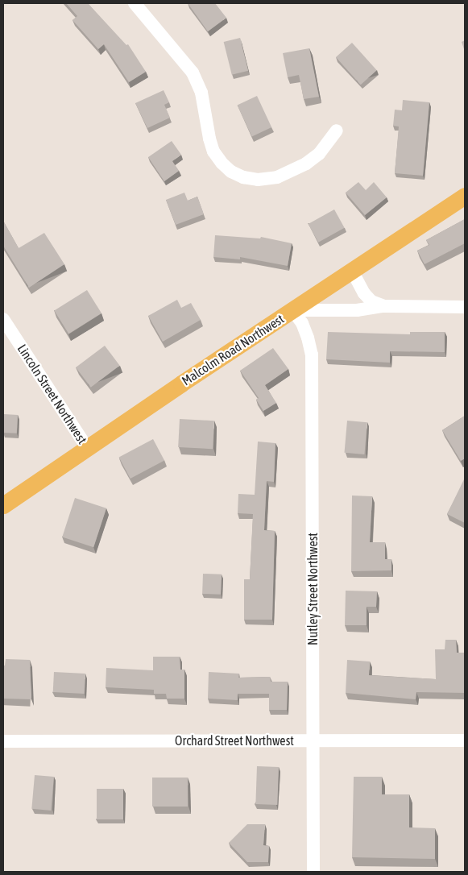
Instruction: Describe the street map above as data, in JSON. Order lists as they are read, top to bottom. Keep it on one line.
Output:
{"streets":{"main road":["Malcolm Road Northwest"],"street":["Lincoln Street Northwest","Nutley Street Northwest","Orchard Street Northwest"]},"crossings":[["Malcolm Road Northwest","Lincoln Street Northwest"],["Malcolm Road Northwest","Nutley Street Northwest"],["Nutley Street Northwest","Orchard Street Northwest"]]}
